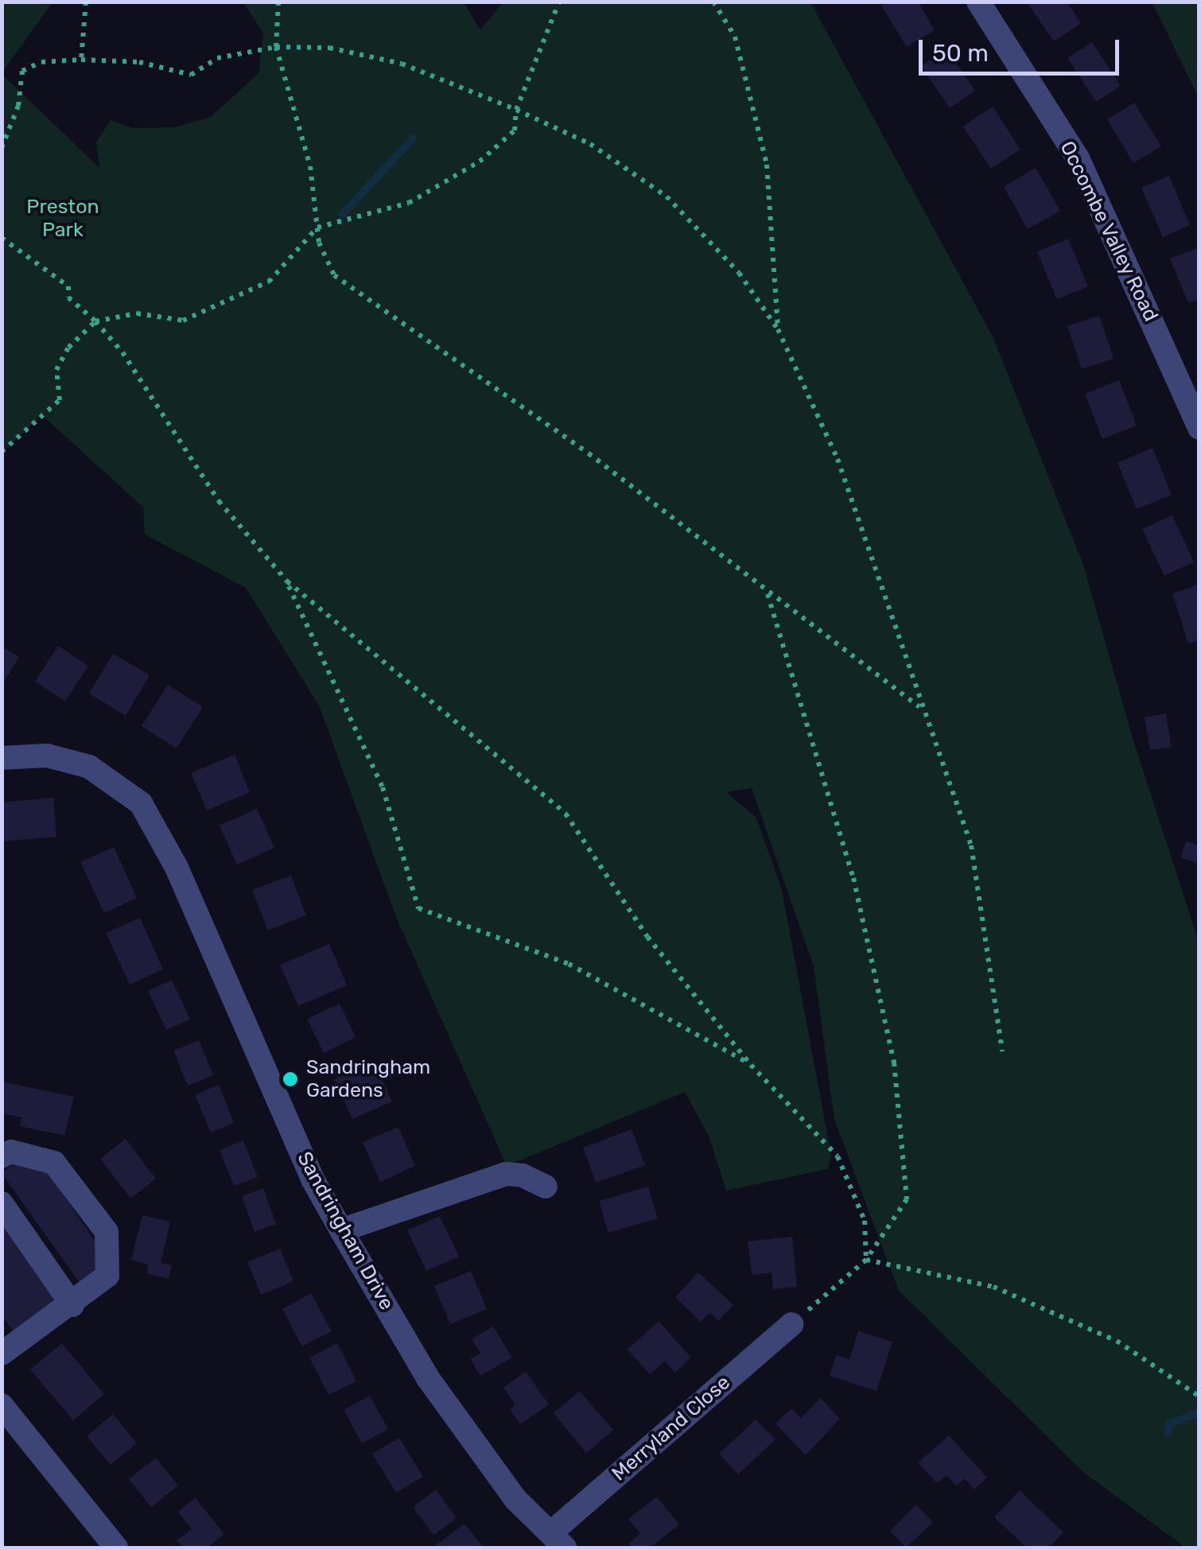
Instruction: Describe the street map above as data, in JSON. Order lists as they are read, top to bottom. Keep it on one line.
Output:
{"streets":{"street":["Occombe Valley Road","Sandringham Drive","Merryland Close"]},"crossings":[["Sandringham Drive","Merryland Close"]],"parks":["Preston Park"],"places":["Sandringham Gardens"],"scale_bar":"50 m"}
